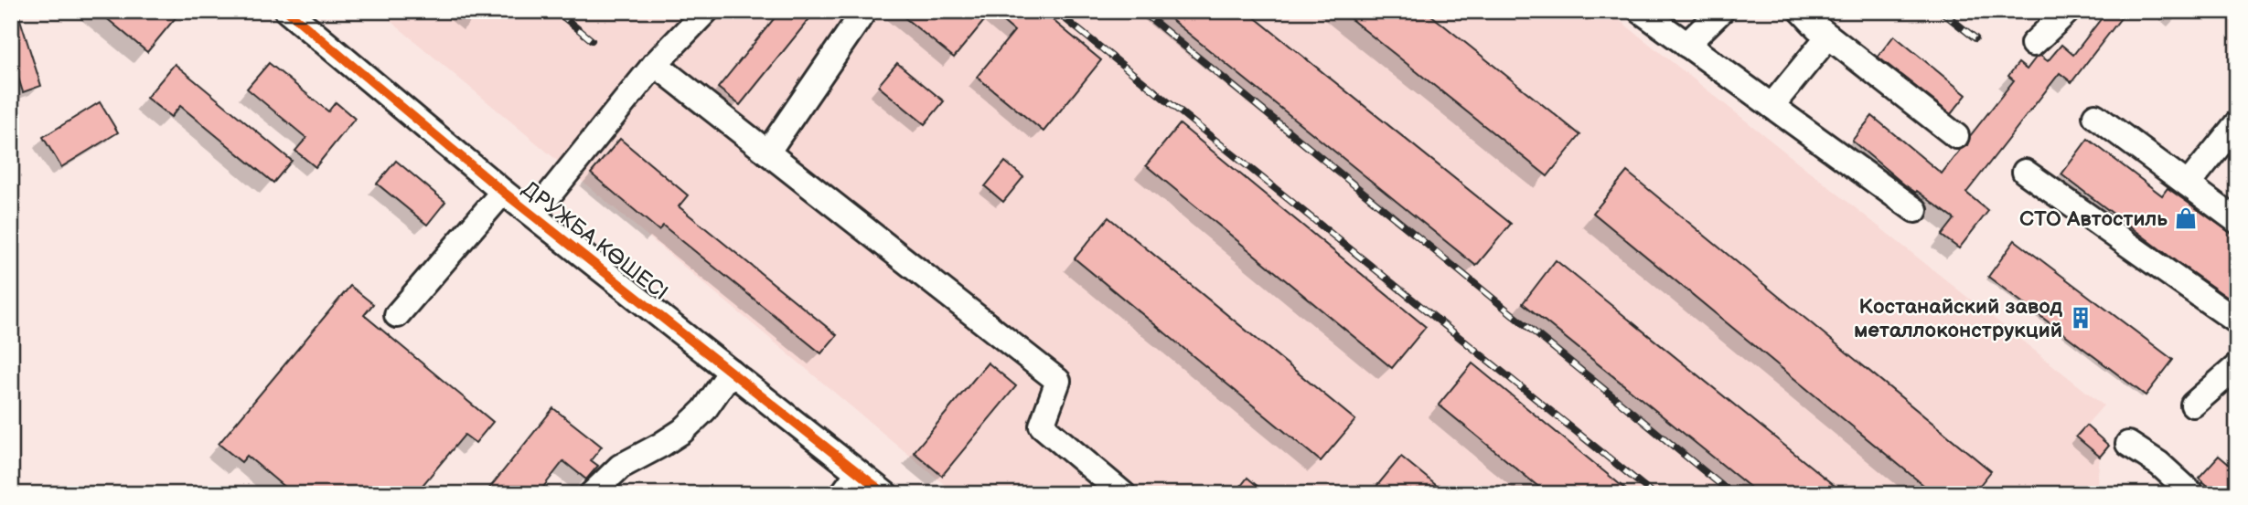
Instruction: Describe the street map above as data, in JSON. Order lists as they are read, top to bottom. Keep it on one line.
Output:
{"streets":{"street":["ДРУЖБА КӨШЕСІ"]},"places":{"shop":["СТО Автостиль"],"building":["Костанайский завод металлоконструкций"]}}
